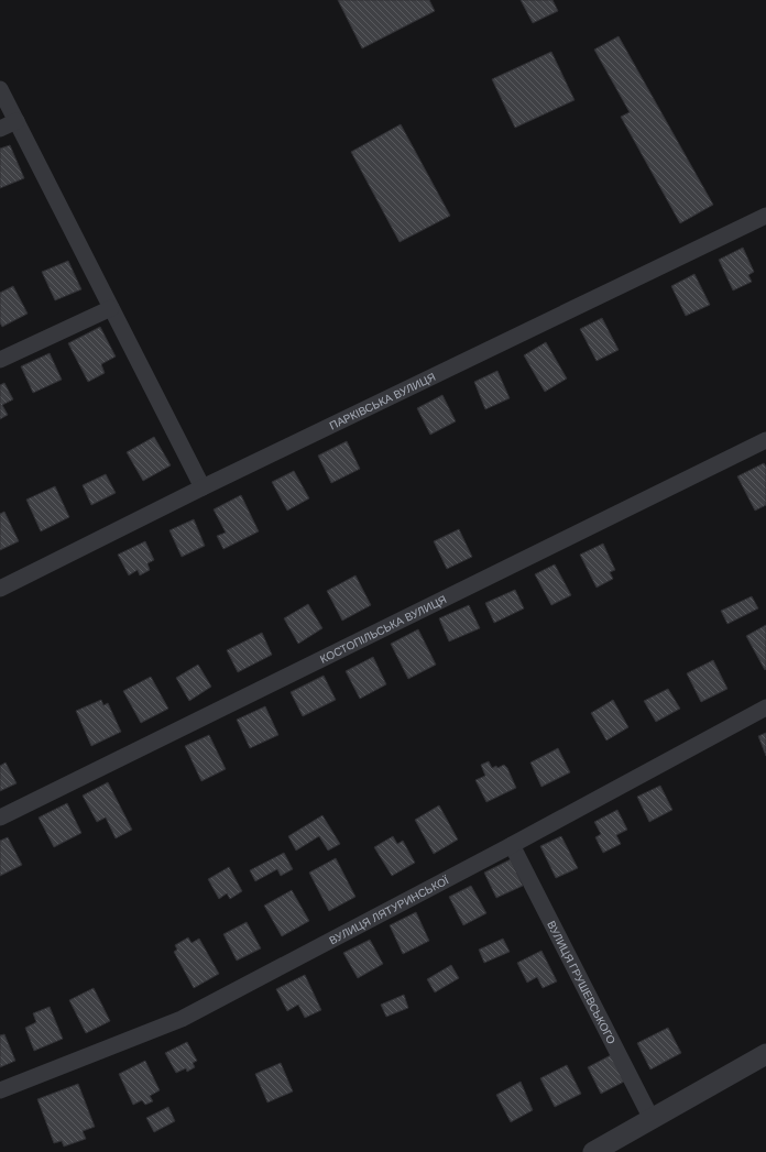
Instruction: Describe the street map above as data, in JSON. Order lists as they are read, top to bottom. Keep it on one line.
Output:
{"streets":{"street":["ПАРКІВСЬКА ВУЛИЦЯ","КОСТОПІЛЬСЬКА ВУЛИЦЯ","ВУЛИЦЯ ЛЯТУРИНСЬКОЇ","ВУЛИЦЯ ГРУШЕВСЬКОГО"]},"crossings":[["ВУЛИЦЯ ЛЯТУРИНСЬКОЇ","ВУЛИЦЯ ГРУШЕВСЬКОГО"]]}
